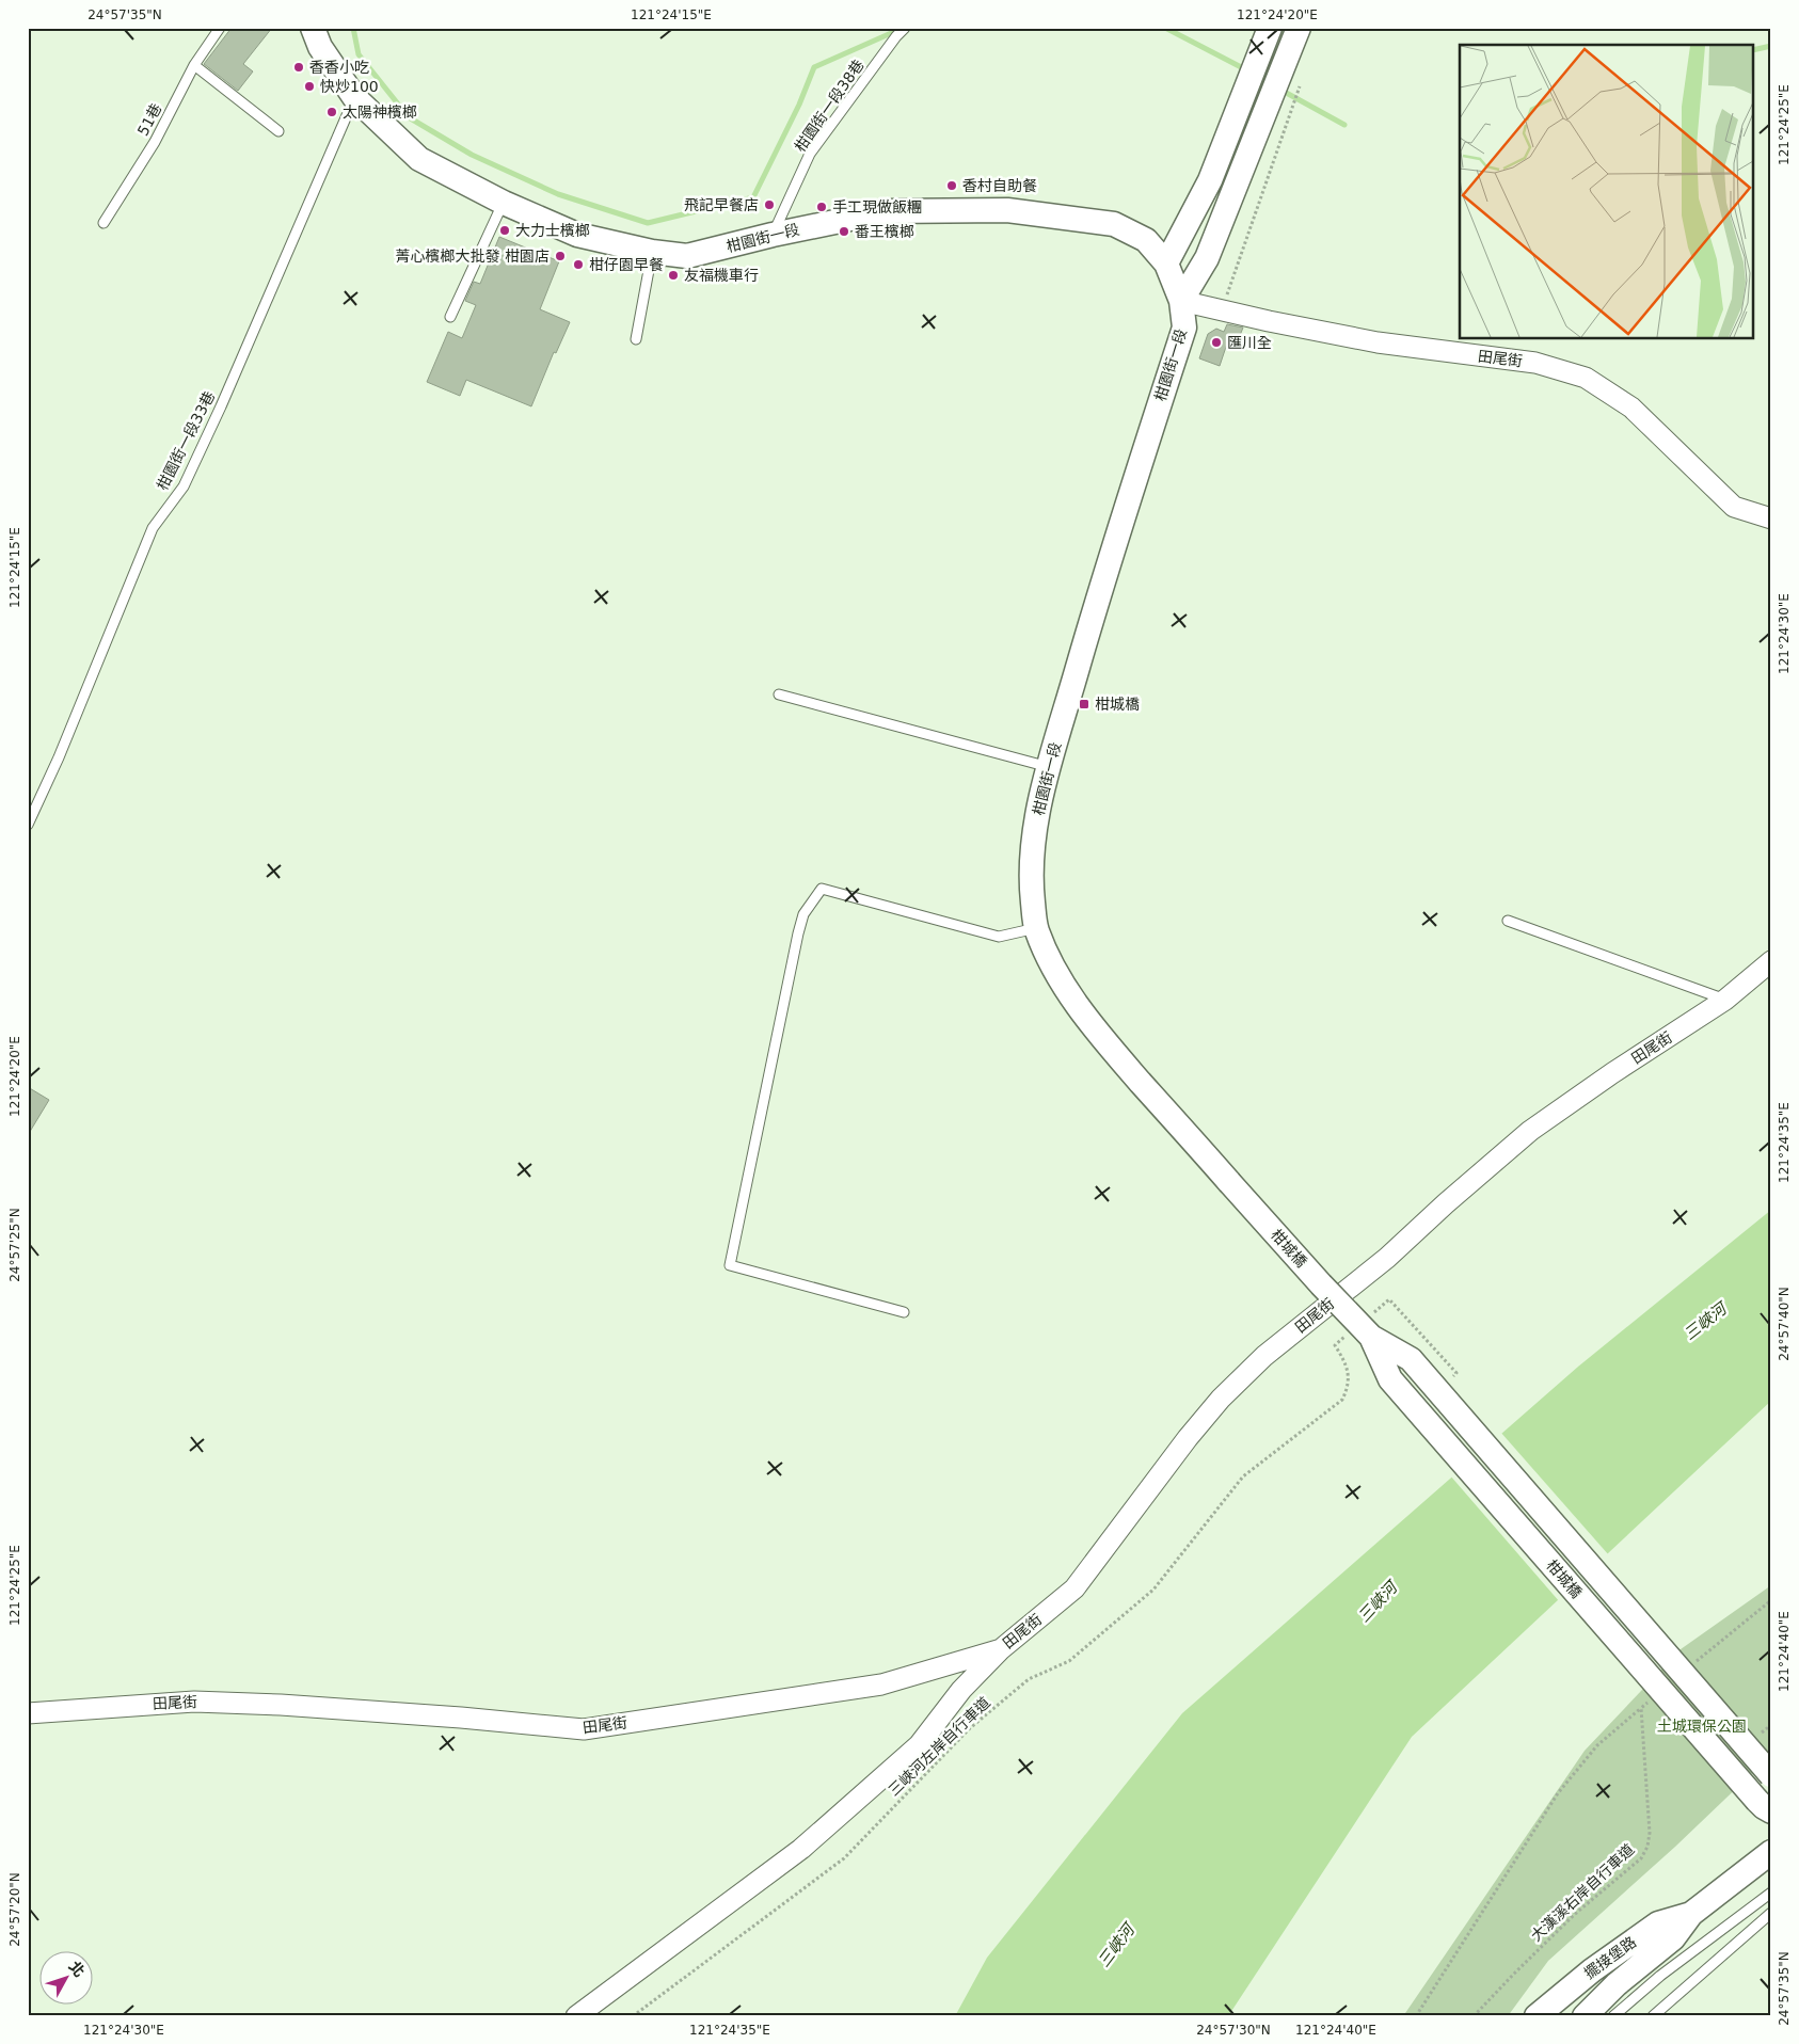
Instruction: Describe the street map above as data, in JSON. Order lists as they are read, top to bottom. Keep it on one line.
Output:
{"streets":{"street":["柑園街一段","田尾街","柑城橋","擺接堡路"],"lane":["柑園街一段38巷","51巷","柑園街一段33巷"],"path":["三峽河左岸自行車道","大漢溪右岸自行車道"]},"crossings":[["柑園街一段38巷","柑園街一段"],["柑園街一段","田尾街"],["柑園街一段","柑園街一段33巷"],["柑園街一段","柑城橋"],["柑城橋","三峽河左岸自行車道"]],"water":["三峽河"],"parks":["土城環保公園"],"places":{"other":["香香小吃","快炒100","太陽神檳榔","香村自助餐","飛記早餐店","手工現做飯糰","大力士檳榔","番王檳榔","菁心檳榔大批發 柑園店","柑仔園早餐","友福機車行","匯川全"],"transit":["柑城橋"]},"north":"top right","coordinates":["24°57'35\"N","121°24'15\"E","121°24'20\"E","121°24'25\"E","121°24'30\"E","121°24'35\"E","24°57'25\"N","24°57'40\"N","121°24'40\"E","24°57'20\"N","24°57'30\"N"]}
